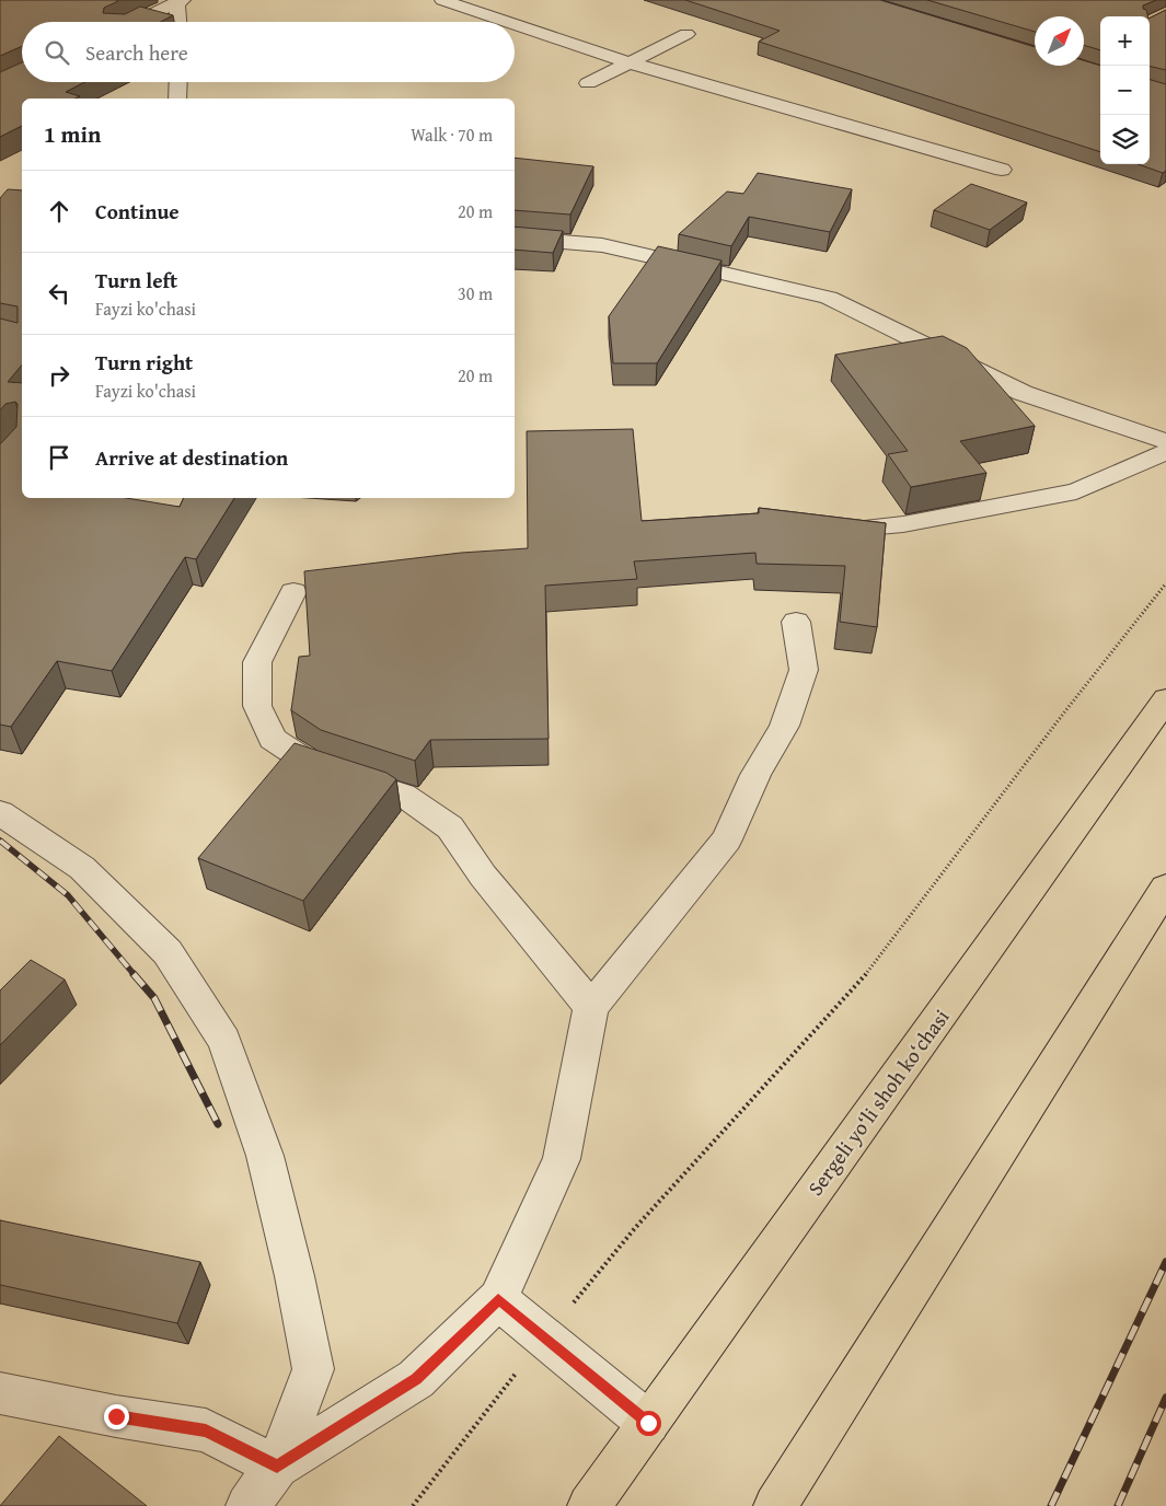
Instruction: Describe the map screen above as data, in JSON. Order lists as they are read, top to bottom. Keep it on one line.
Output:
{"streets":{"main road":["Sergeli yo‘li shoh ko‘chasi"]},"north":"top right","page":{"map_buttons":["+","−"],"search":"Search here","heading":["1 min","Walk · 70 m"],"list":[["Continue","20 m"],["Turn left","Fayzi ko'chasi","30 m"],["Turn right","Fayzi ko'chasi","20 m"],"Arrive at destination"]}}
